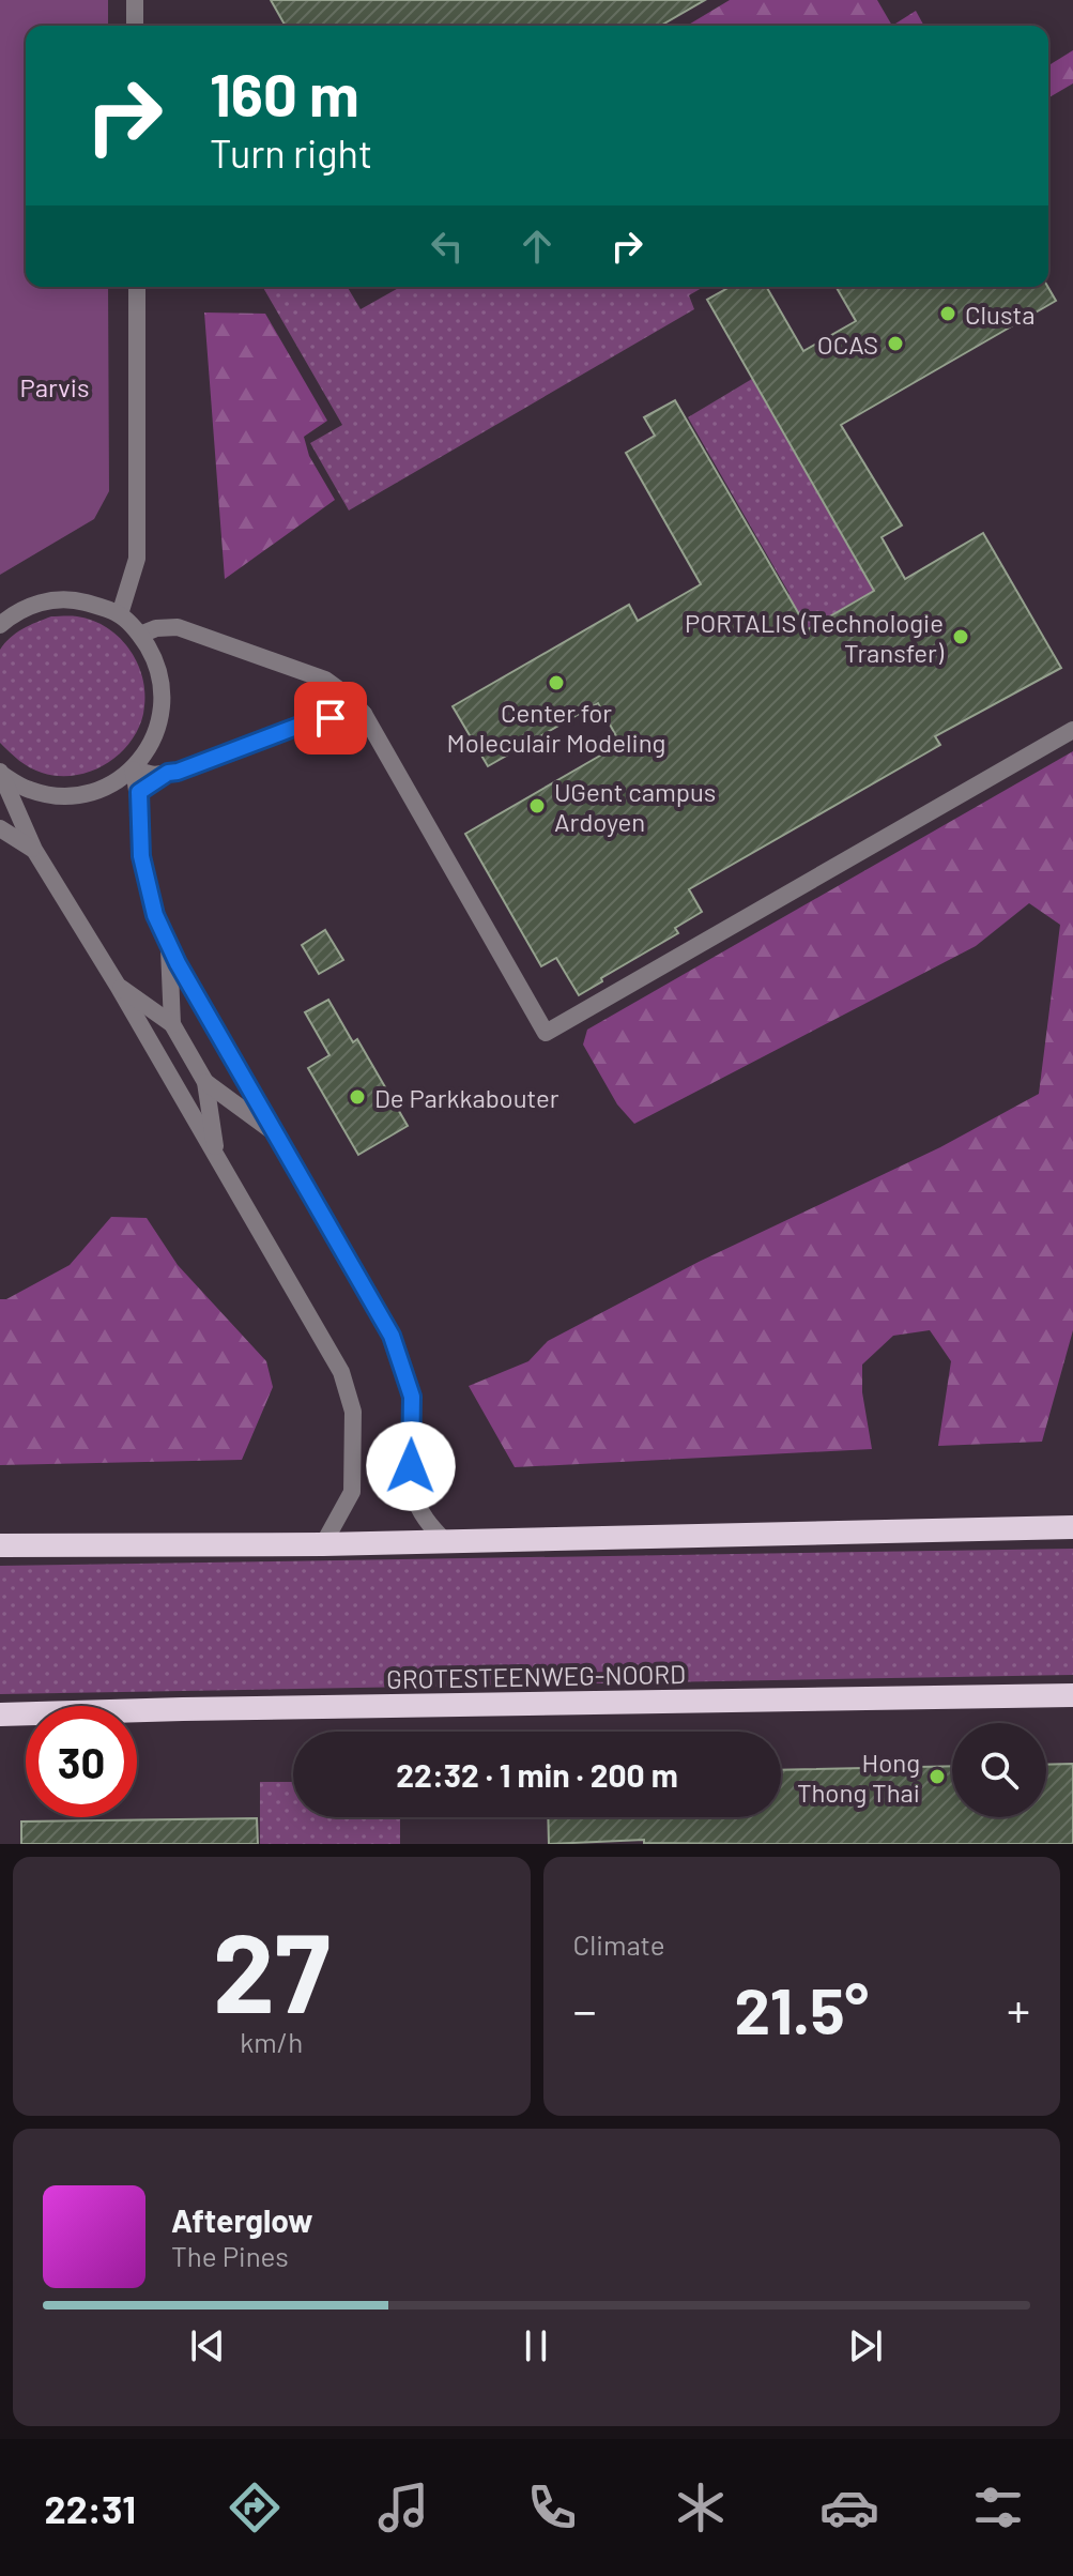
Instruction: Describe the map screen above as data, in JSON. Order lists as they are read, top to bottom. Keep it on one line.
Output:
{"streets":{"highway":["GROTESTEENWEG-NOORD"]},"parks":["Parvis"],"places":["Clusta","OCAS","PORTALIS (Technologie Transfer)","Center for Moleculair Modeling","UGent campus Ardoyen","De Parkkabouter","Hong Thong Thai"],"page":{"turn":["160 m","Turn right"],"limit":"30","trip":"22:32 · 1 min · 200 m","tile":[["27","km/h"],"Climate"],"heat":["−","21.5°","+"],"song":["Afterglow","The Pines"],"tabs":"22:31"}}
